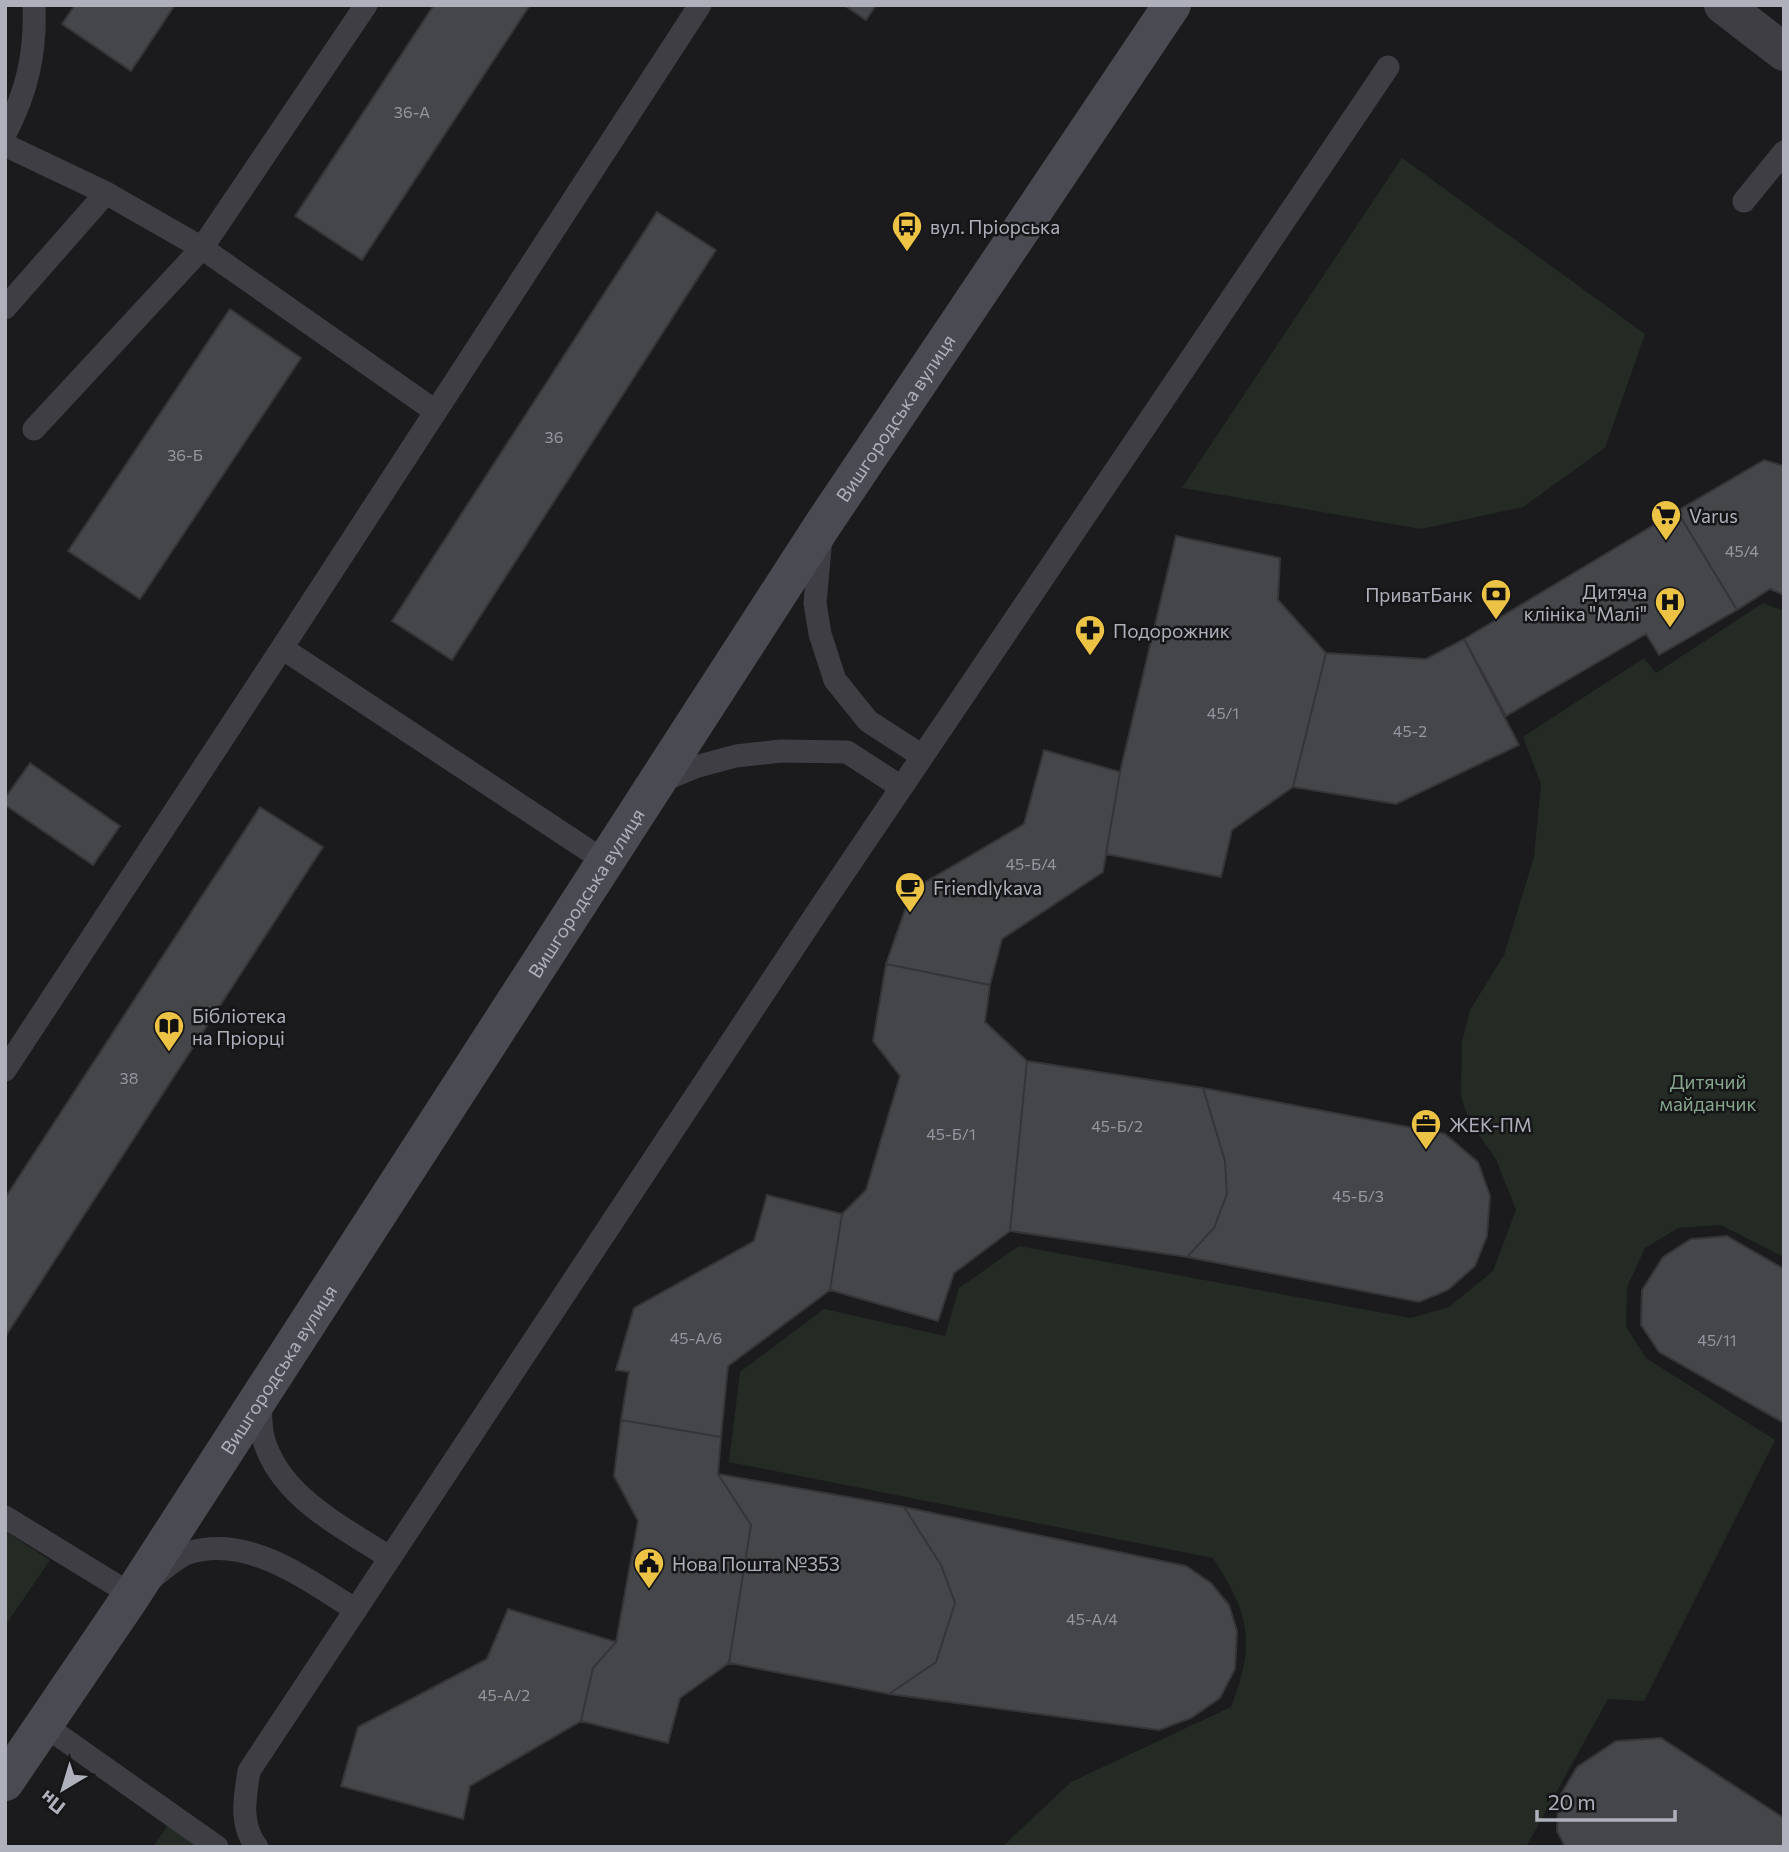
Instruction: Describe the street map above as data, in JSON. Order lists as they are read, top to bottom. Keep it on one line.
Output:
{"streets":{"main road":["Вишгородська вулиця"]},"parks":["Дитячий майданчик"],"places":{"bus stop":["вул. Пріорська"],"supermarket":["Varus"],"bank":["ПриватБанк"],"hospital":["Дитяча клініка \"Малі\""],"pharmacy":["Подорожник"],"cafe":["Friendlykava"],"library":["Бібліотека на Пріорці"],"office":["ЖЕК-ПМ"],"public building":["Нова Пошта №353"]},"house_numbers":["36-А","36","36-Б","45/4","45/1","45-2","45-Б/4","38","45-Б/2","45-Б/1","45-Б/3","45-А/6","45/11","45-А/4","45-А/2"],"scale_bar":"20 m","north":"bottom left"}
